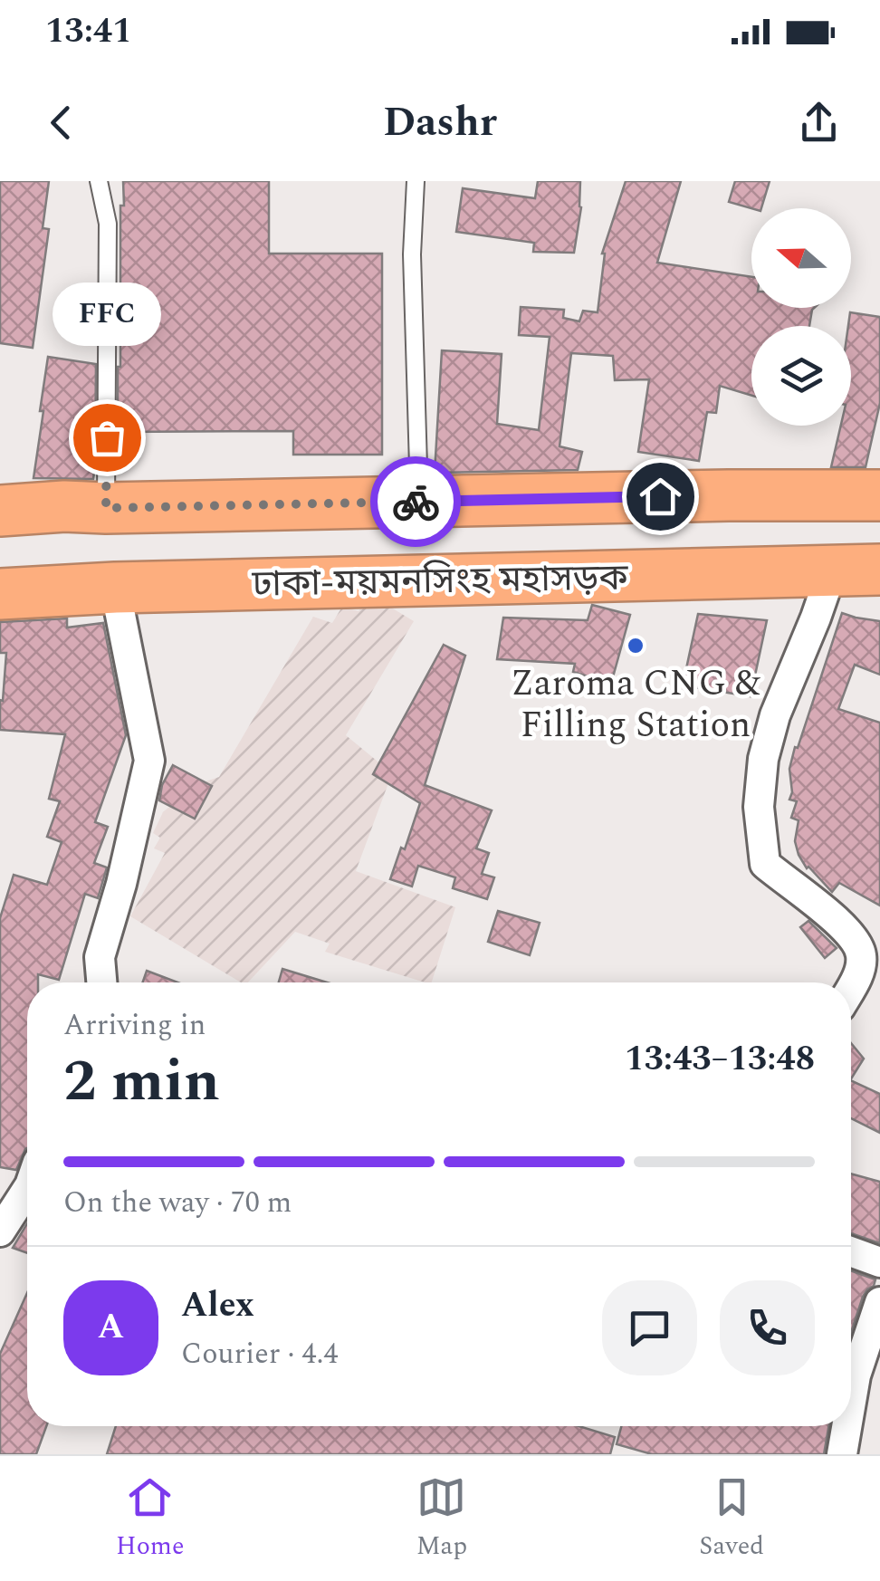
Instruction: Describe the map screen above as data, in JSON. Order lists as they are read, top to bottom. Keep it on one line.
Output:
{"streets":{"highway":["ঢাকা-ময়মনসিংহ মহাসড়ক"]},"places":["FFC","Zaroma CNG & Filling Station"],"north":"left","page":{"status":"13:41","header":"Dashr","bubble":"FFC","heading":["2 min","Arriving in","13:43–13:48"],"panel":["Alex","Courier · 4.4"],"bar":"On the way · 70 m","round":"A","tabs":["Home","Map","Saved"]}}
